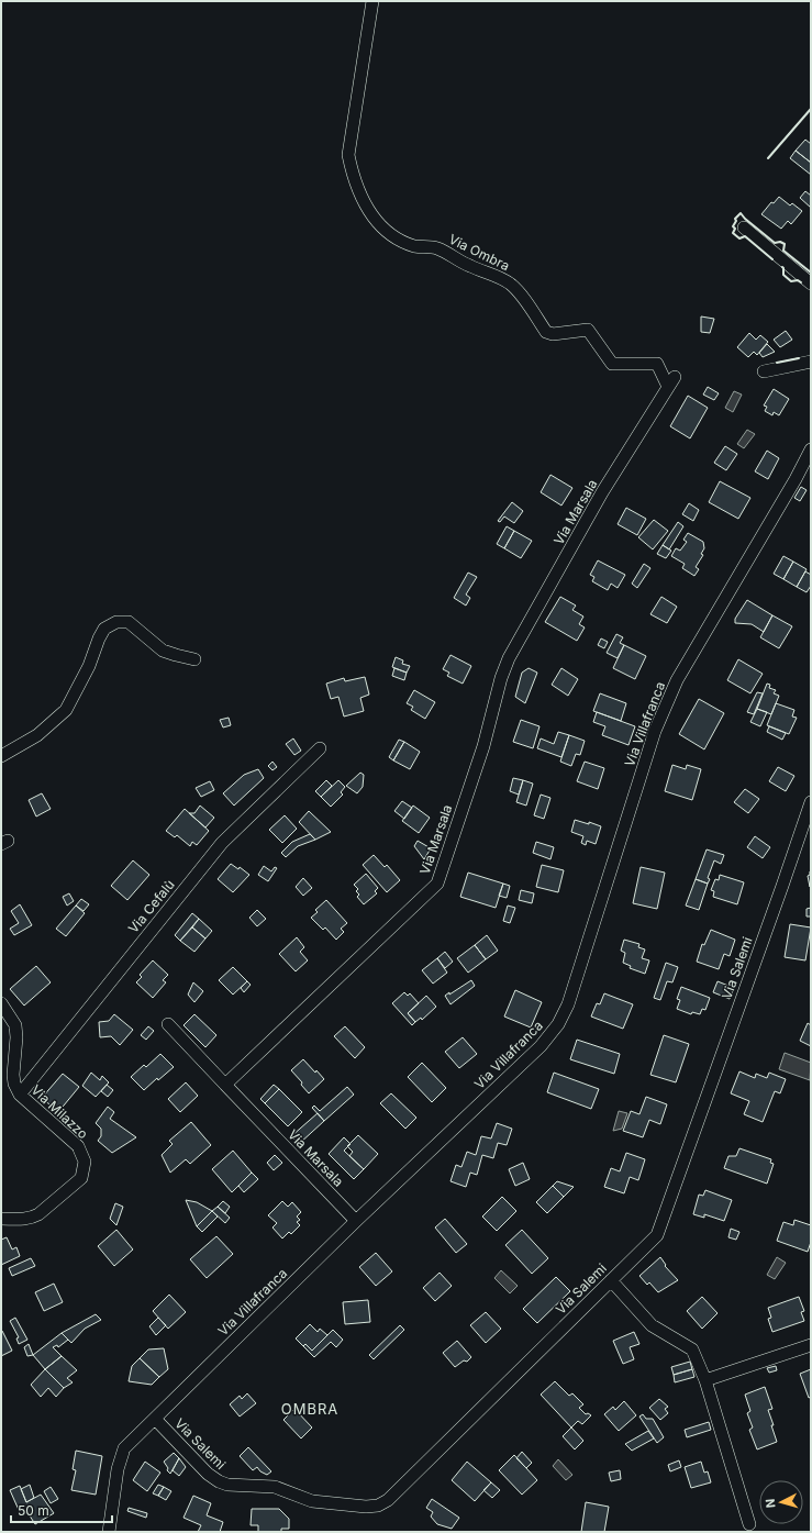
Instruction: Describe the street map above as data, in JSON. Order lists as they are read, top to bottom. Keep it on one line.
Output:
{"streets":{"street":["Via Ombra","Via Marsala","Via Villafranca","Via Cefalù","Via Salemi","Via Milazzo"]},"crossings":[["Via Ombra","Via Marsala"],["Via Marsala","Via Villafranca"],["Via Villafranca","Via Salemi"],["Via Cefalù","Via Milazzo"]],"districts":["OMBRA"],"scale_bar":"50 m","north":"left"}
